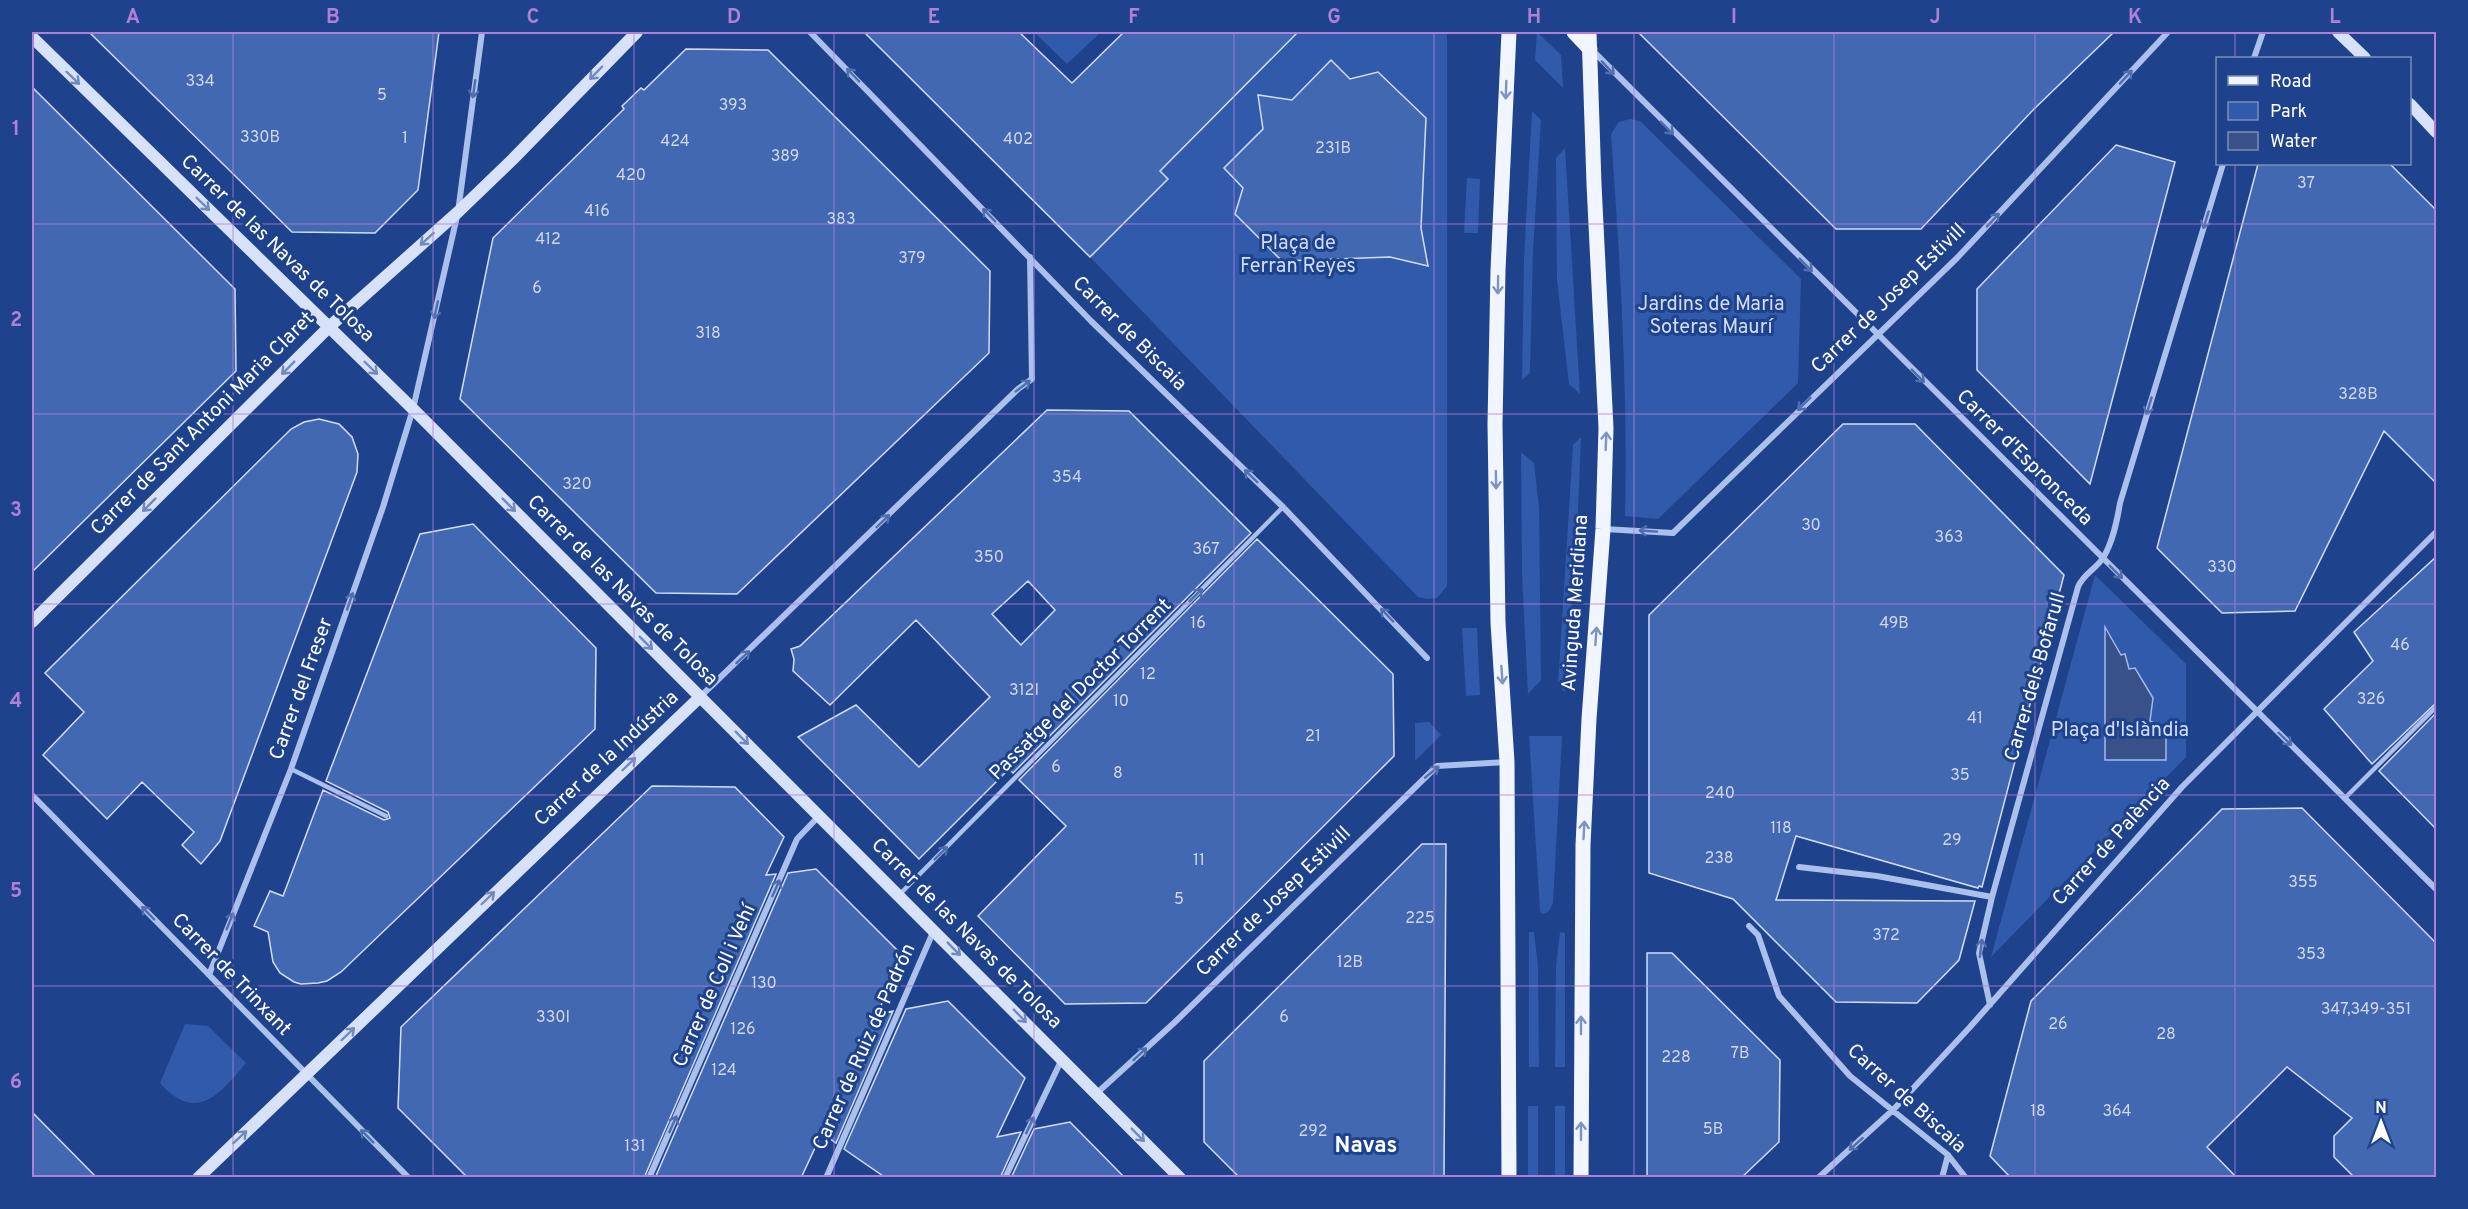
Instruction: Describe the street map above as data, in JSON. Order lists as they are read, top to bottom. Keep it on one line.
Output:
{"streets":{"main road":["Carrer de las Navas de Tolosa","Carrer de Sant Antoni Maria Claret","Avinguda Meridiana","Carrer de la Indústria"],"street":["Carrer de Josep Estivill","Carrer de Biscaia","Carrer d'Espronceda","Carrer dels Bofarull","Carrer del Freser","Carrer de Palència","Carrer de Trinxant","Carrer de Coll i Vehí","Carrer de Ruiz de Padrón"],"lane":["Passatge del Doctor Torrent"]},"crossings":[["Carrer de las Navas de Tolosa","Carrer de Josep Estivill"],["Carrer de las Navas de Tolosa","Carrer de Sant Antoni Maria Claret"],["Carrer de las Navas de Tolosa","Carrer del Freser"],["Carrer de las Navas de Tolosa","Passatge del Doctor Torrent"],["Carrer de las Navas de Tolosa","Carrer de la Indústria"],["Carrer de las Navas de Tolosa","Carrer de Coll i Vehí"],["Carrer de las Navas de Tolosa","Carrer de Ruiz de Padrón"],["Carrer de Josep Estivill","Carrer d'Espronceda"],["Carrer de Josep Estivill","Avinguda Meridiana"],["Carrer de Biscaia","Passatge del Doctor Torrent"],["Carrer de Biscaia","Carrer de la Indústria"],["Carrer de Biscaia","Carrer de Palència"],["Carrer de Sant Antoni Maria Claret","Carrer del Freser"],["Carrer d'Espronceda","Avinguda Meridiana"],["Carrer d'Espronceda","Carrer dels Bofarull"],["Carrer d'Espronceda","Carrer de Palència"],["Carrer dels Bofarull","Carrer de Palència"],["Carrer del Freser","Carrer de Trinxant"],["Carrer de la Indústria","Carrer de Trinxant"]],"one_way":["Carrer de las Navas de Tolosa","Carrer de Biscaia","Carrer de Sant Antoni Maria Claret","Carrer d'Espronceda","Passatge del Doctor Torrent","Carrer de la Indústria","Carrer de Trinxant","Carrer de Coll i Vehí"],"districts":["Navas"],"parks":["Plaça de Ferran Reyes","Jardins de Maria Soteras Maurí","Plaça d'Islàndia"],"house_numbers":["334","5","393","330B","1","402","424","231B","389","420","37","416","383","412","379","6","318","328B","354","320","30","363","367","350","330","16","49B","46","12","312I","326","10","41","21","6","8","35","240","118","29","238","11","355","5","225","372","353","12B","130","347,349-351","330I","6","26","126","28","7B","228","124","18","364","5B","292","131"],"legend":["Road","Park","Water"],"north":"top","grid":{"columns":["A","B","C","D","E","F","G","H","I","J","K","L"],"rows":["1","2","3","4","5","6"]}}
